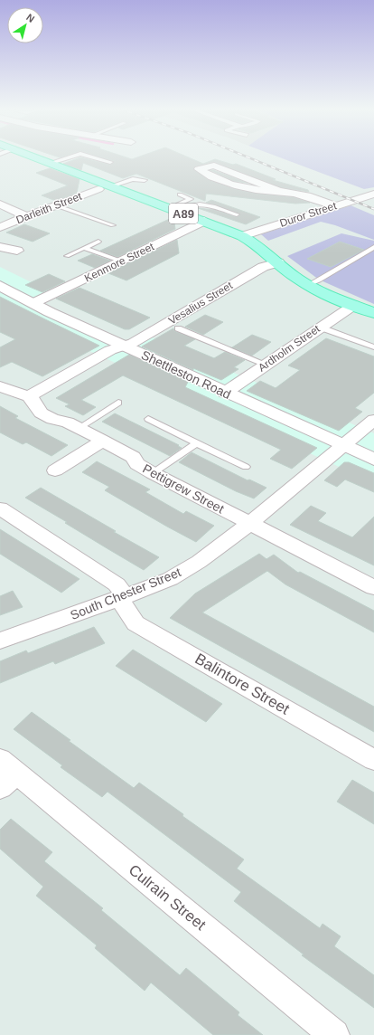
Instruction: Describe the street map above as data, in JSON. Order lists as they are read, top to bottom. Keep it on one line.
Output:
{"streets":{"main road":["A89"],"street":["Darleith Street","Duror Street","Kenmore Street","Vesalius Street","Ardholm Street","Shettleston Road","Pettigrew Street","South Chester Street","Balintore Street","Culrain Street"]},"crossings":[["A89","Duror Street"],["A89","Kenmore Street"],["A89","Vesalius Street"],["A89","Ardholm Street"],["Kenmore Street","Shettleston Road"],["Vesalius Street","Shettleston Road"],["Vesalius Street","Pettigrew Street"],["Ardholm Street","Shettleston Road"],["Shettleston Road","South Chester Street"],["Pettigrew Street","South Chester Street"],["South Chester Street","Balintore Street"]],"north":"top right"}
